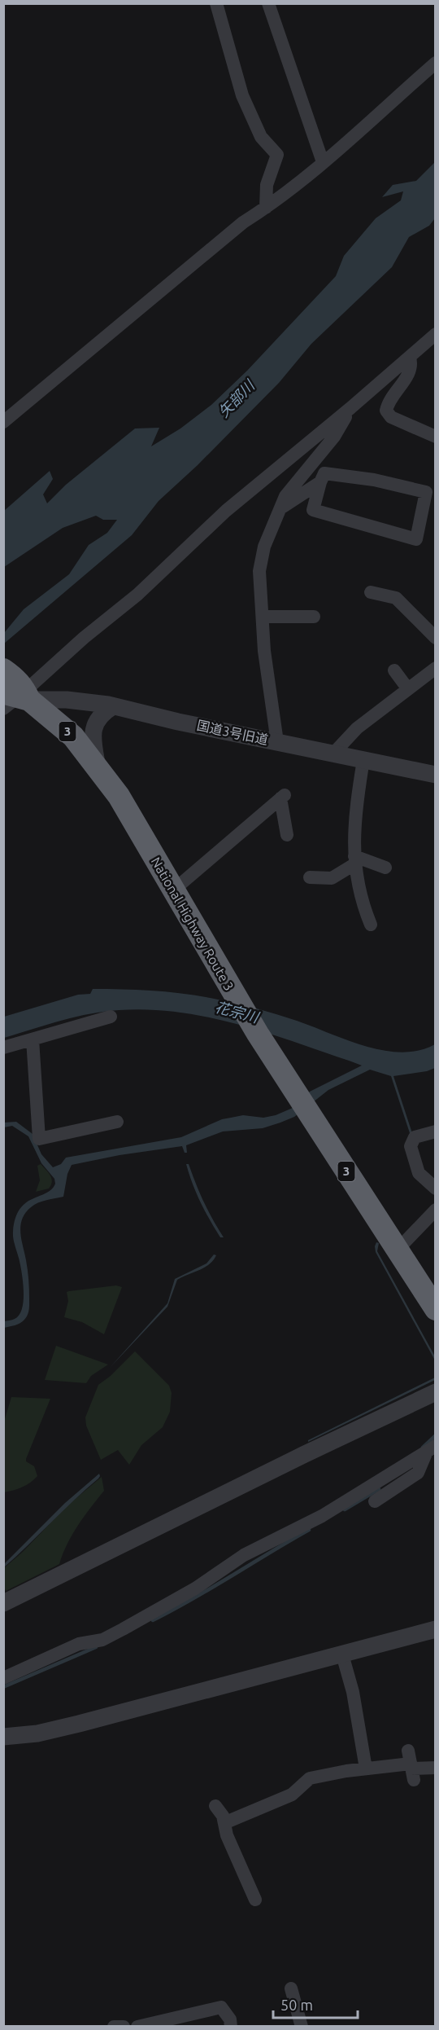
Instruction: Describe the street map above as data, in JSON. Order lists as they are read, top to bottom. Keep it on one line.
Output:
{"streets":{"highway":["3","National Highway Route 3"],"street":["国道3号旧道"]},"crossings":[["国道3号旧道","National Highway Route 3"]],"water":["矢部川","花宗川"],"scale_bar":"50 m"}
